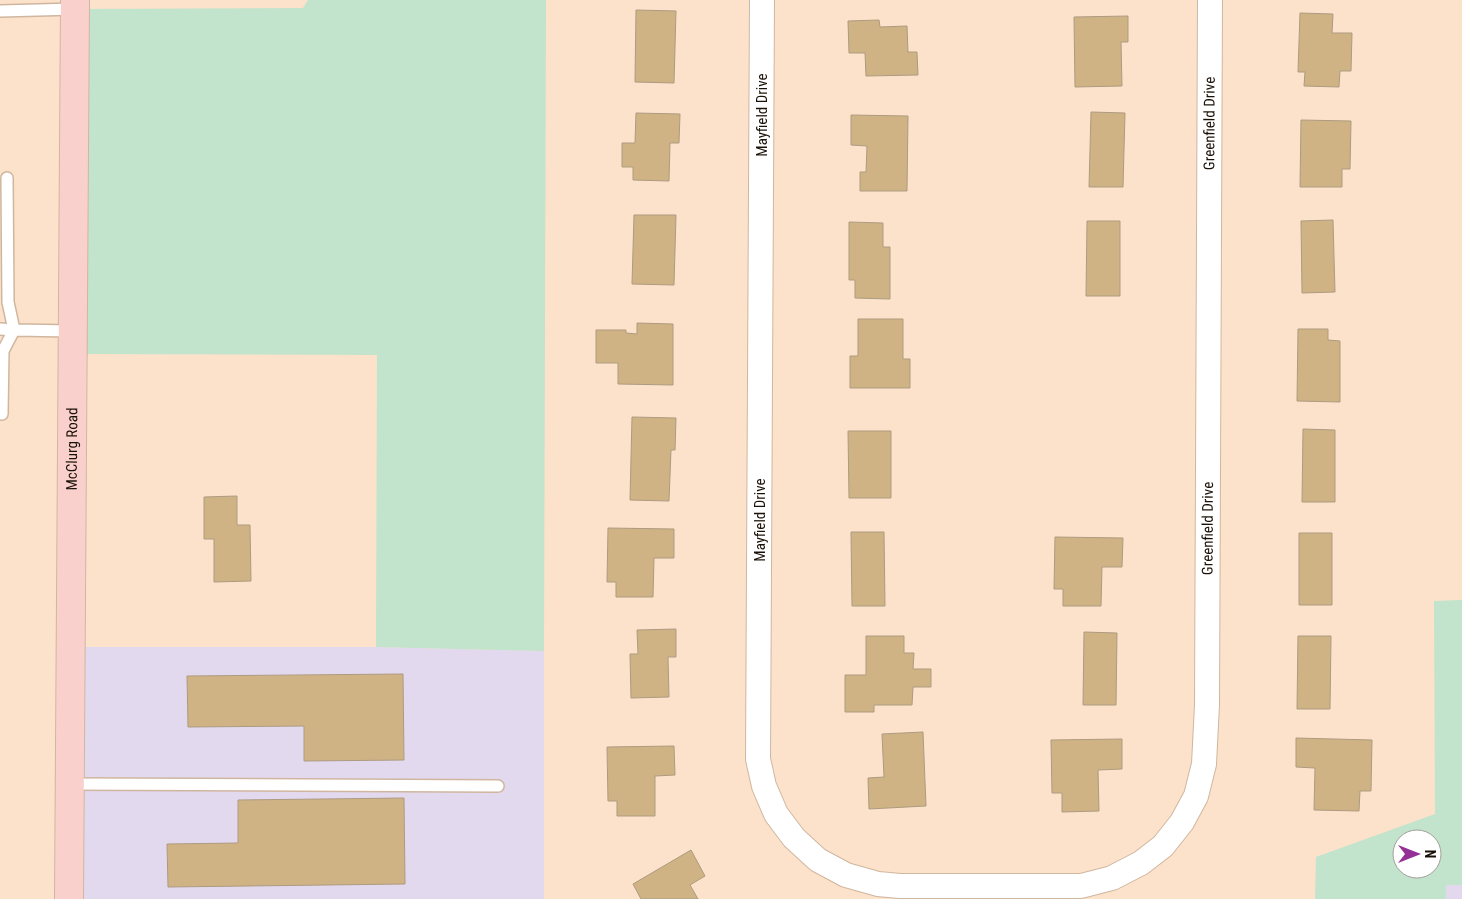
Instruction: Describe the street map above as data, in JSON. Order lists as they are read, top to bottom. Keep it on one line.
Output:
{"streets":{"street":["Mayfield Drive","Greenfield Drive","McClurg Road"]},"crossings":[["Mayfield Drive","Greenfield Drive"]],"north":"right"}
